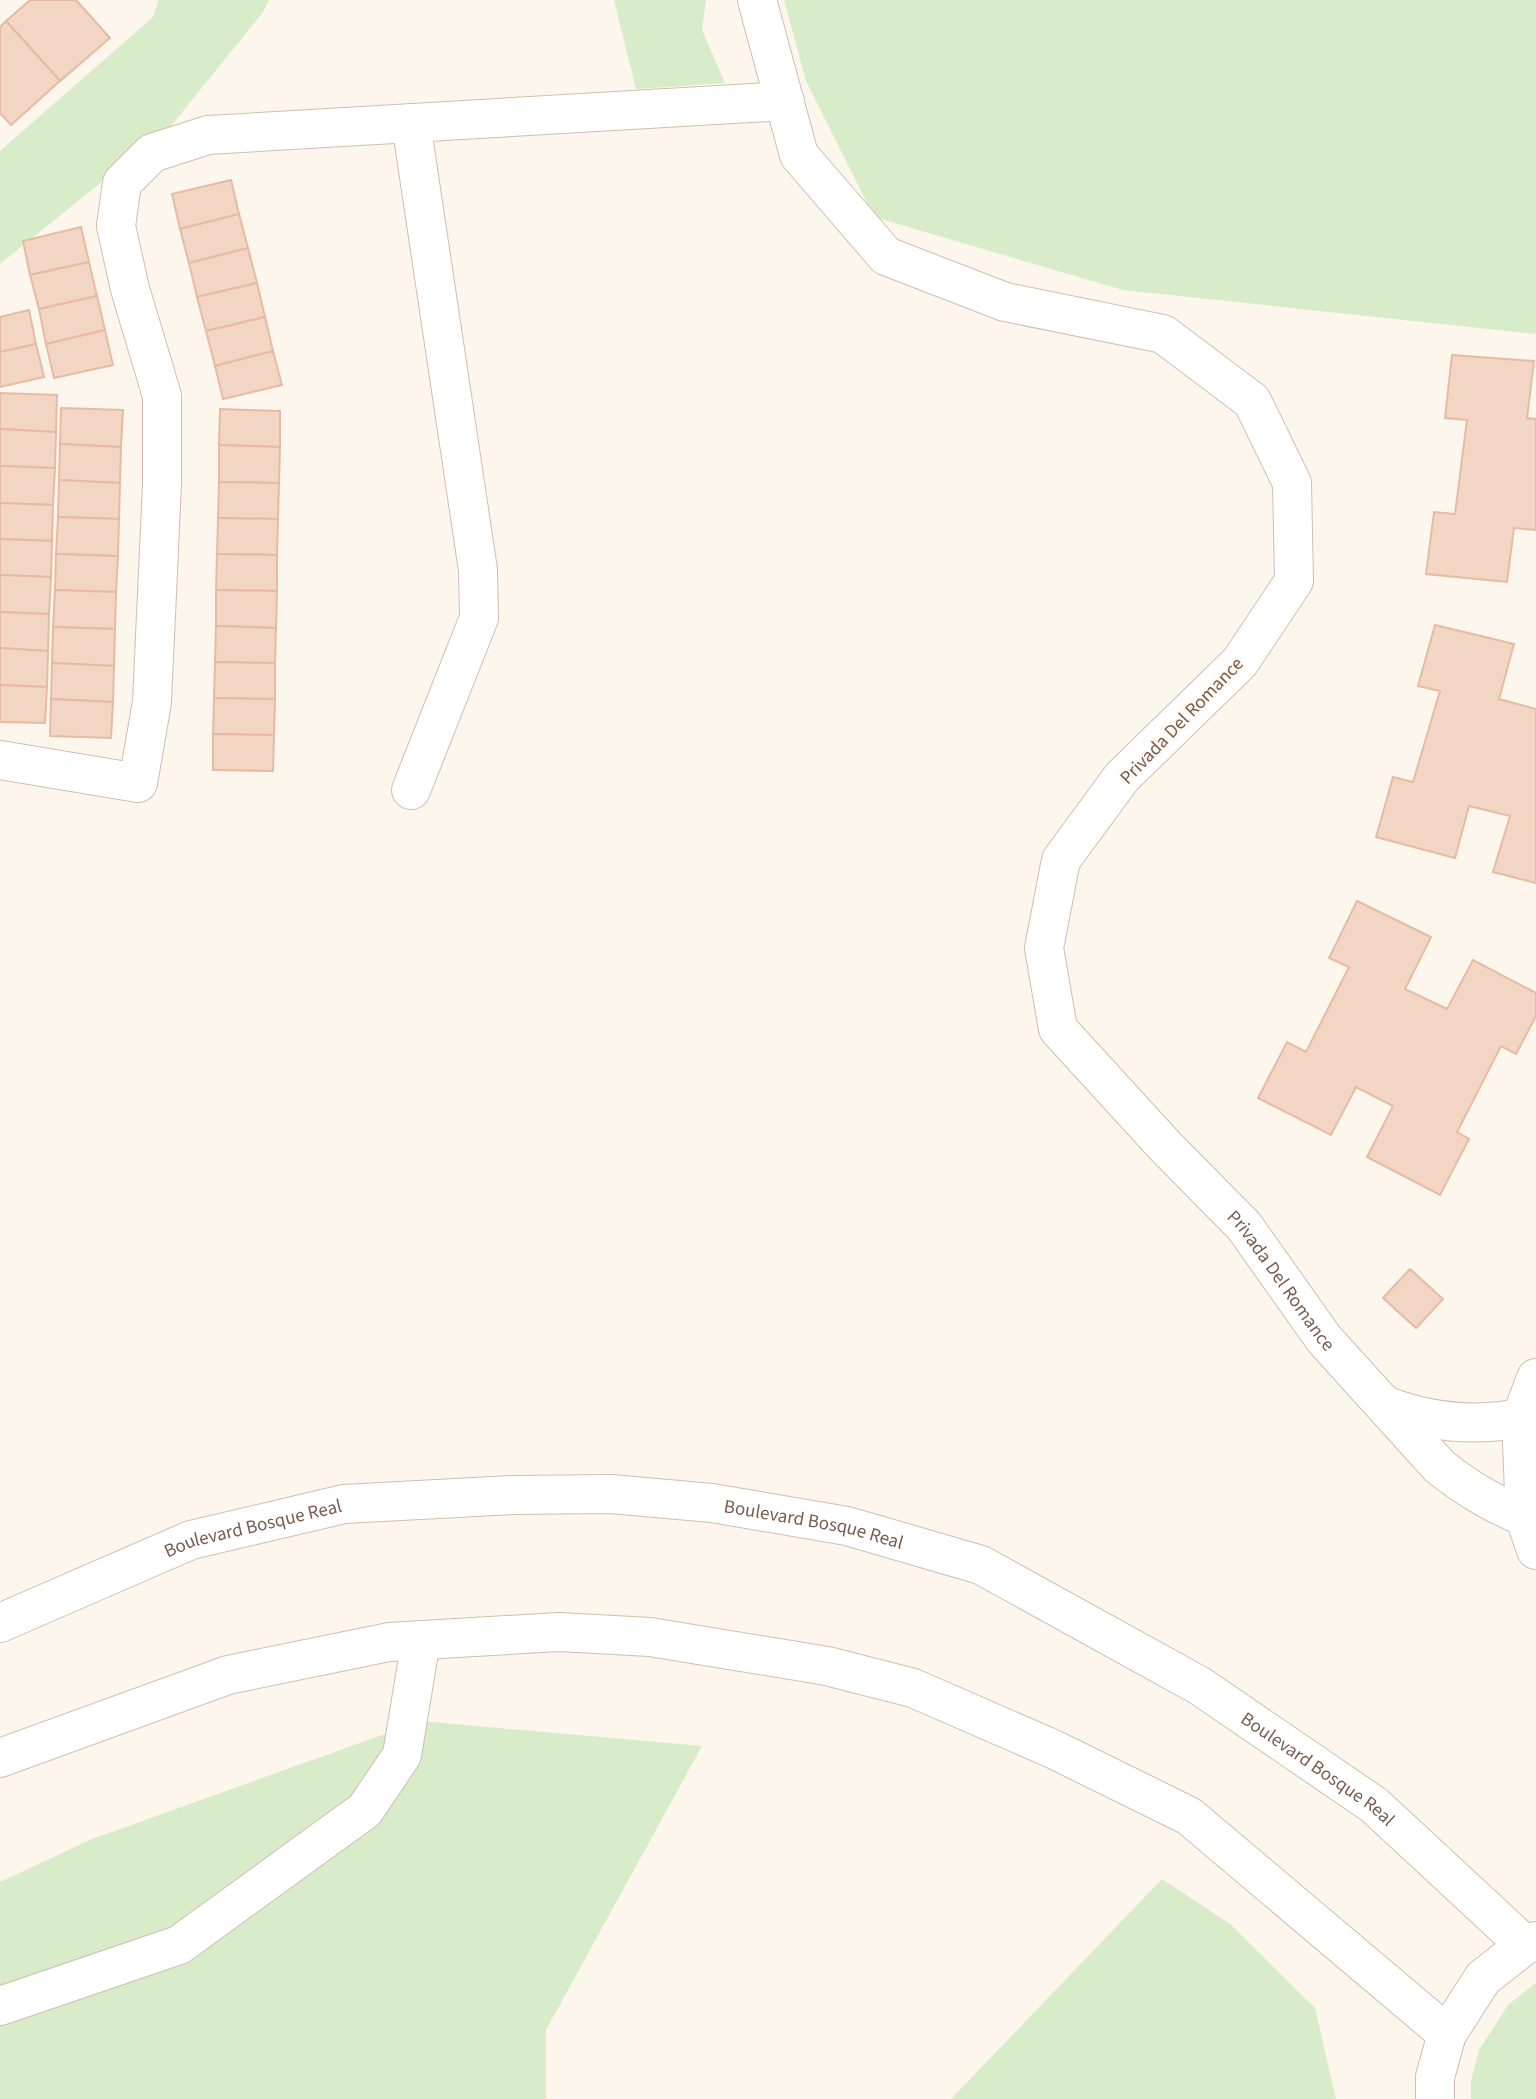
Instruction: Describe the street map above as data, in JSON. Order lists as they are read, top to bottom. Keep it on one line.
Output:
{"streets":{"street":["Privada Del Romance","Boulevard Bosque Real"]}}
